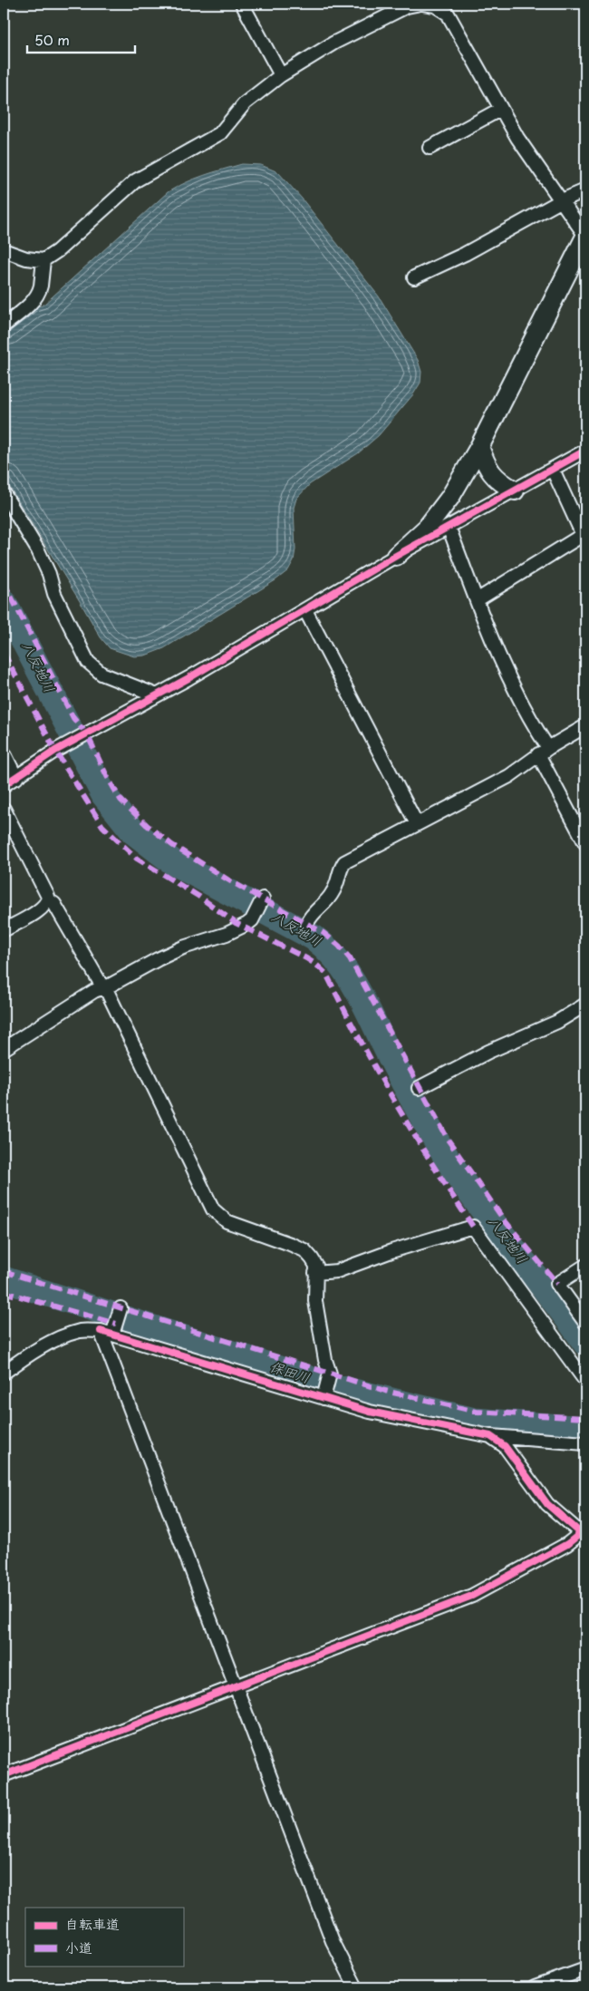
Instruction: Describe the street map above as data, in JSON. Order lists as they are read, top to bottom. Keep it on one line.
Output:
{"water":["八反地川","保田川"],"legend":["自転車道","小道"],"scale_bar":"50 m"}
